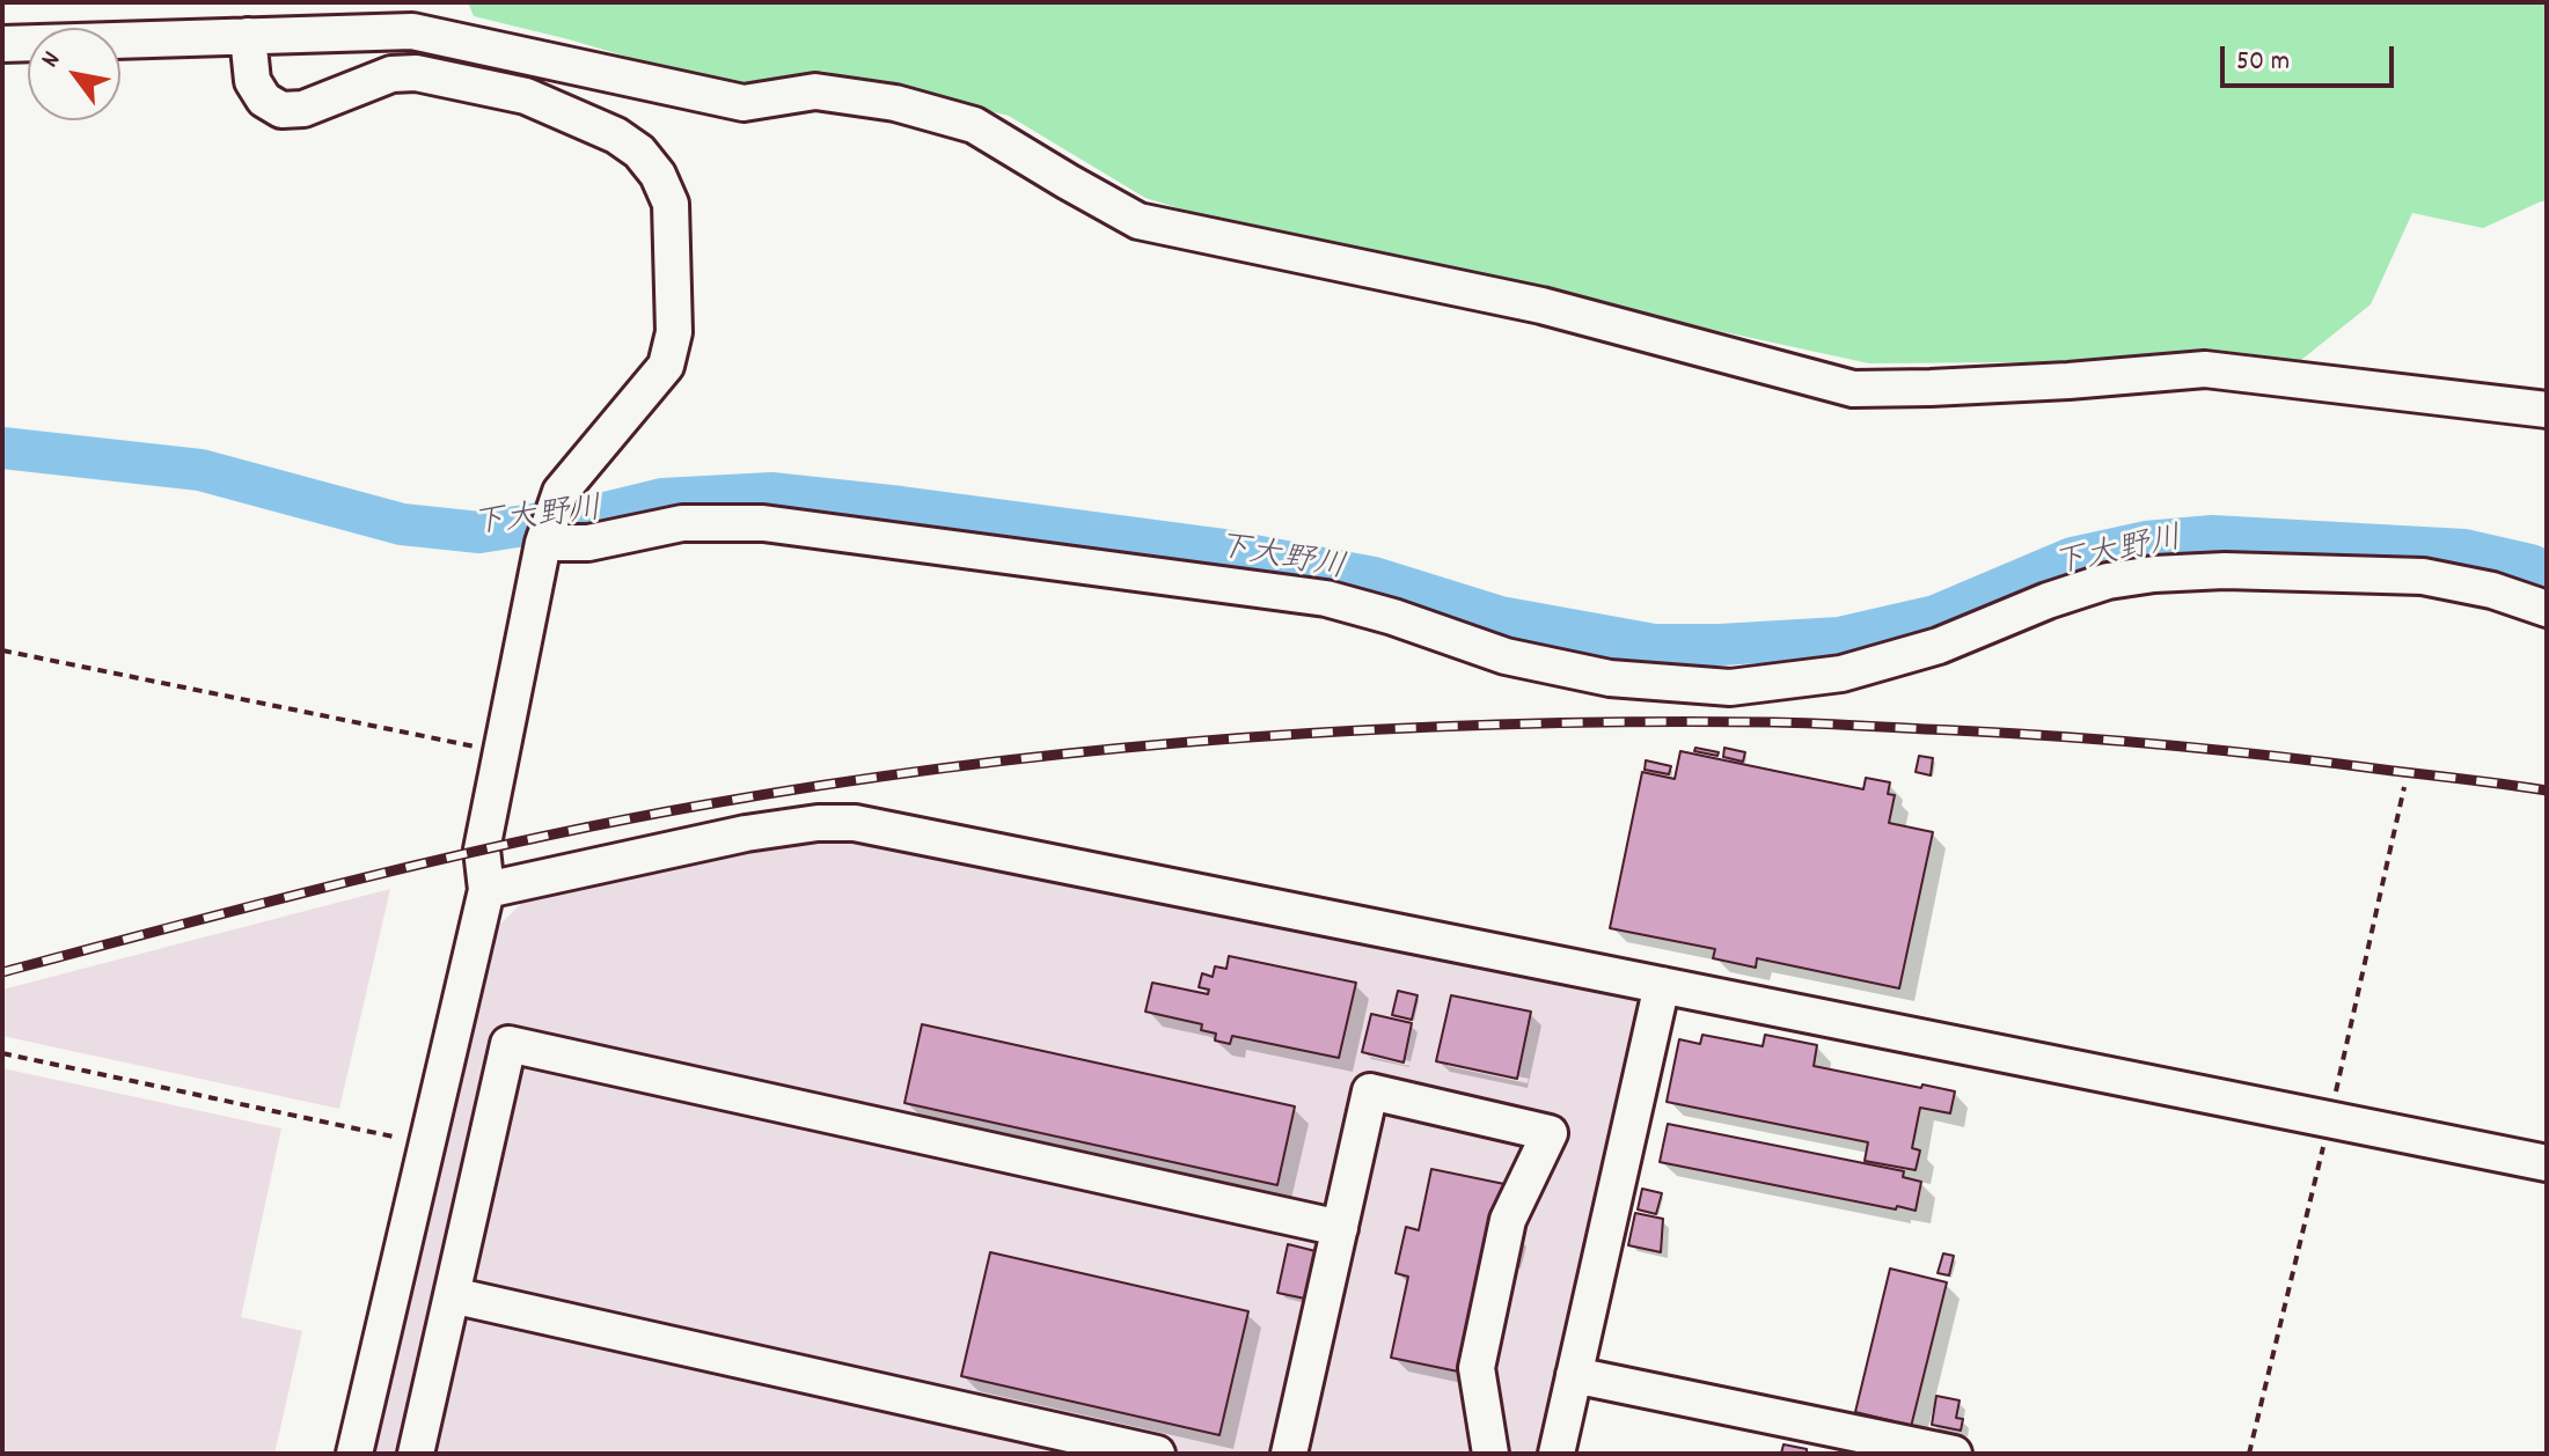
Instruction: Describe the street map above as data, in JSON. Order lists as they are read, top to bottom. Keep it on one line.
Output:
{"water":["下大野川"],"scale_bar":"50 m","north":"top left"}
